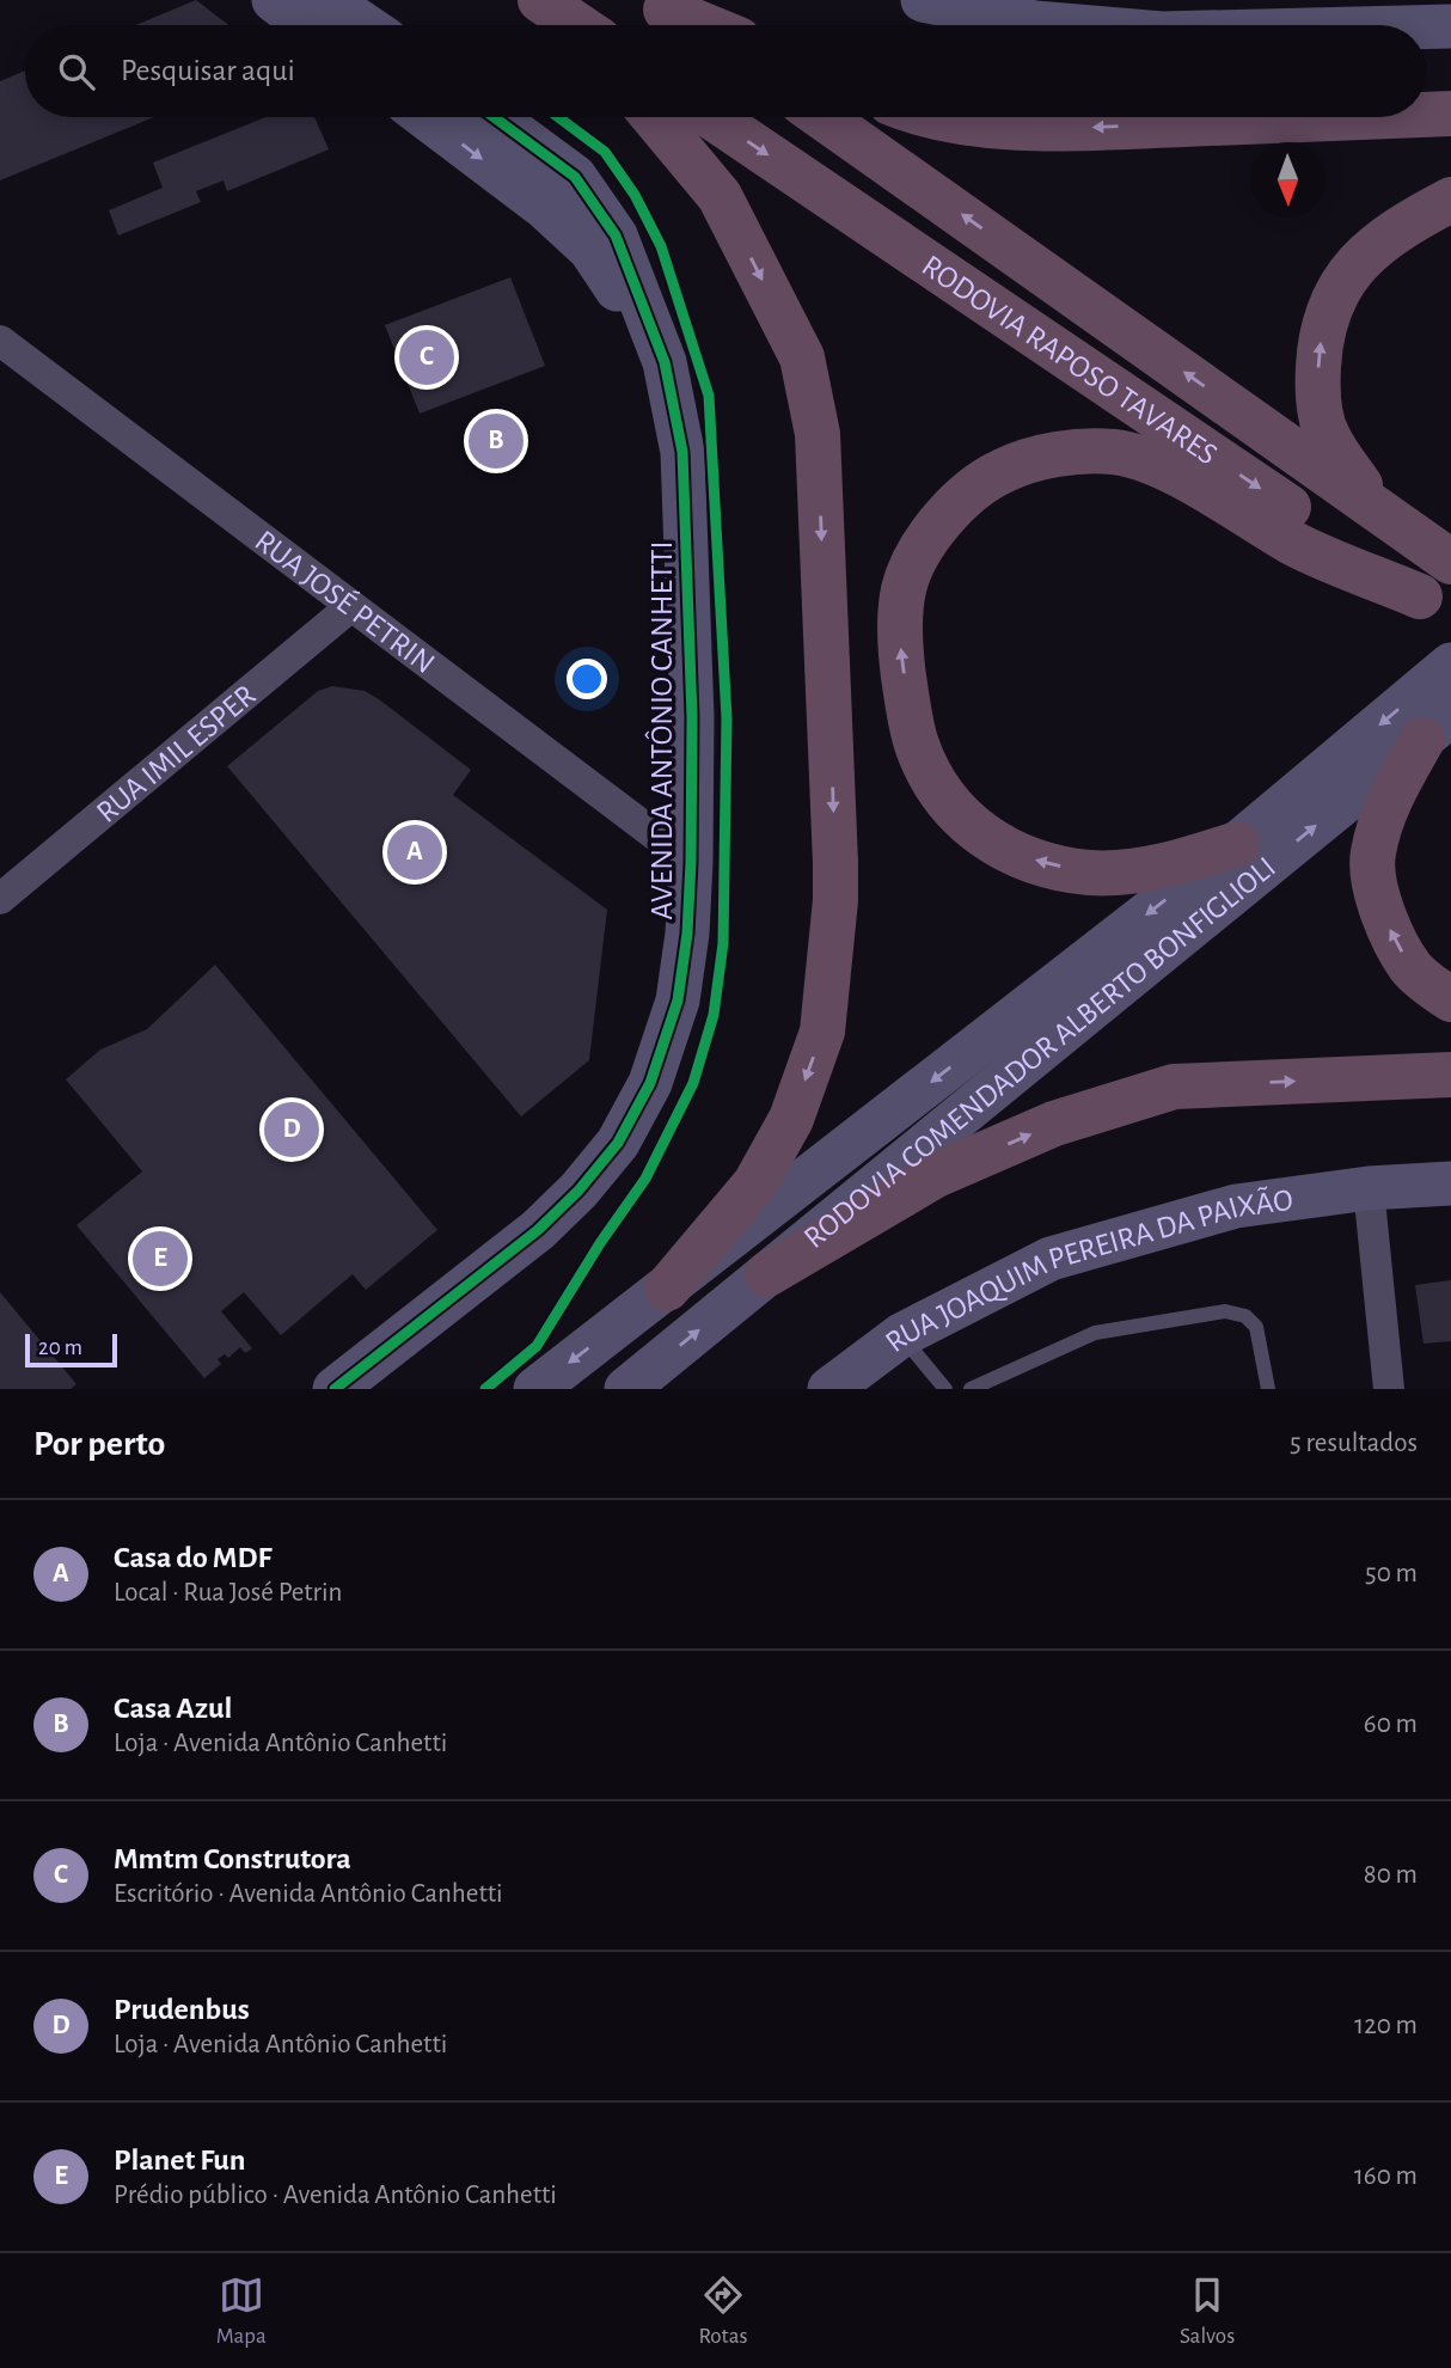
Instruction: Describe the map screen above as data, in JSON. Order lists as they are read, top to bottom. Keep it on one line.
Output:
{"streets":{"highway":["RODOVIA RAPOSO TAVARES"],"street":["RUA JOSÉ PETRIN","AVENIDA ANTÔNIO CANHETTI","RUA IMIL ESPER","RODOVIA COMENDADOR ALBERTO BONFIGLIOLI","RUA JOAQUIM PEREIRA DA PAIXÃO"]},"crossings":[["RUA JOSÉ PETRIN","AVENIDA ANTÔNIO CANHETTI"],["RUA JOSÉ PETRIN","RUA IMIL ESPER"]],"scale_bar":"20 m","north":"bottom","page":{"search":"Pesquisar aqui","pins":["C","B","A","D","E"],"scale":"20 m","heading":["Por perto","5 resultados"],"list":[{"mark":"A","name":"Casa do MDF","note":"Local · Rua José Petrin","value":"50 m"},{"mark":"B","name":"Casa Azul","note":"Loja · Avenida Antônio Canhetti","value":"60 m"},{"mark":"C","name":"Mmtm Construtora","note":"Escritório · Avenida Antônio Canhetti","value":"80 m"},{"mark":"D","name":"Prudenbus","note":"Loja · Avenida Antônio Canhetti","value":"120 m"},{"mark":"E","name":"Planet Fun","note":"Prédio público · Avenida Antônio Canhetti","value":"160 m"}],"nav":["Mapa","Rotas","Salvos"]}}
